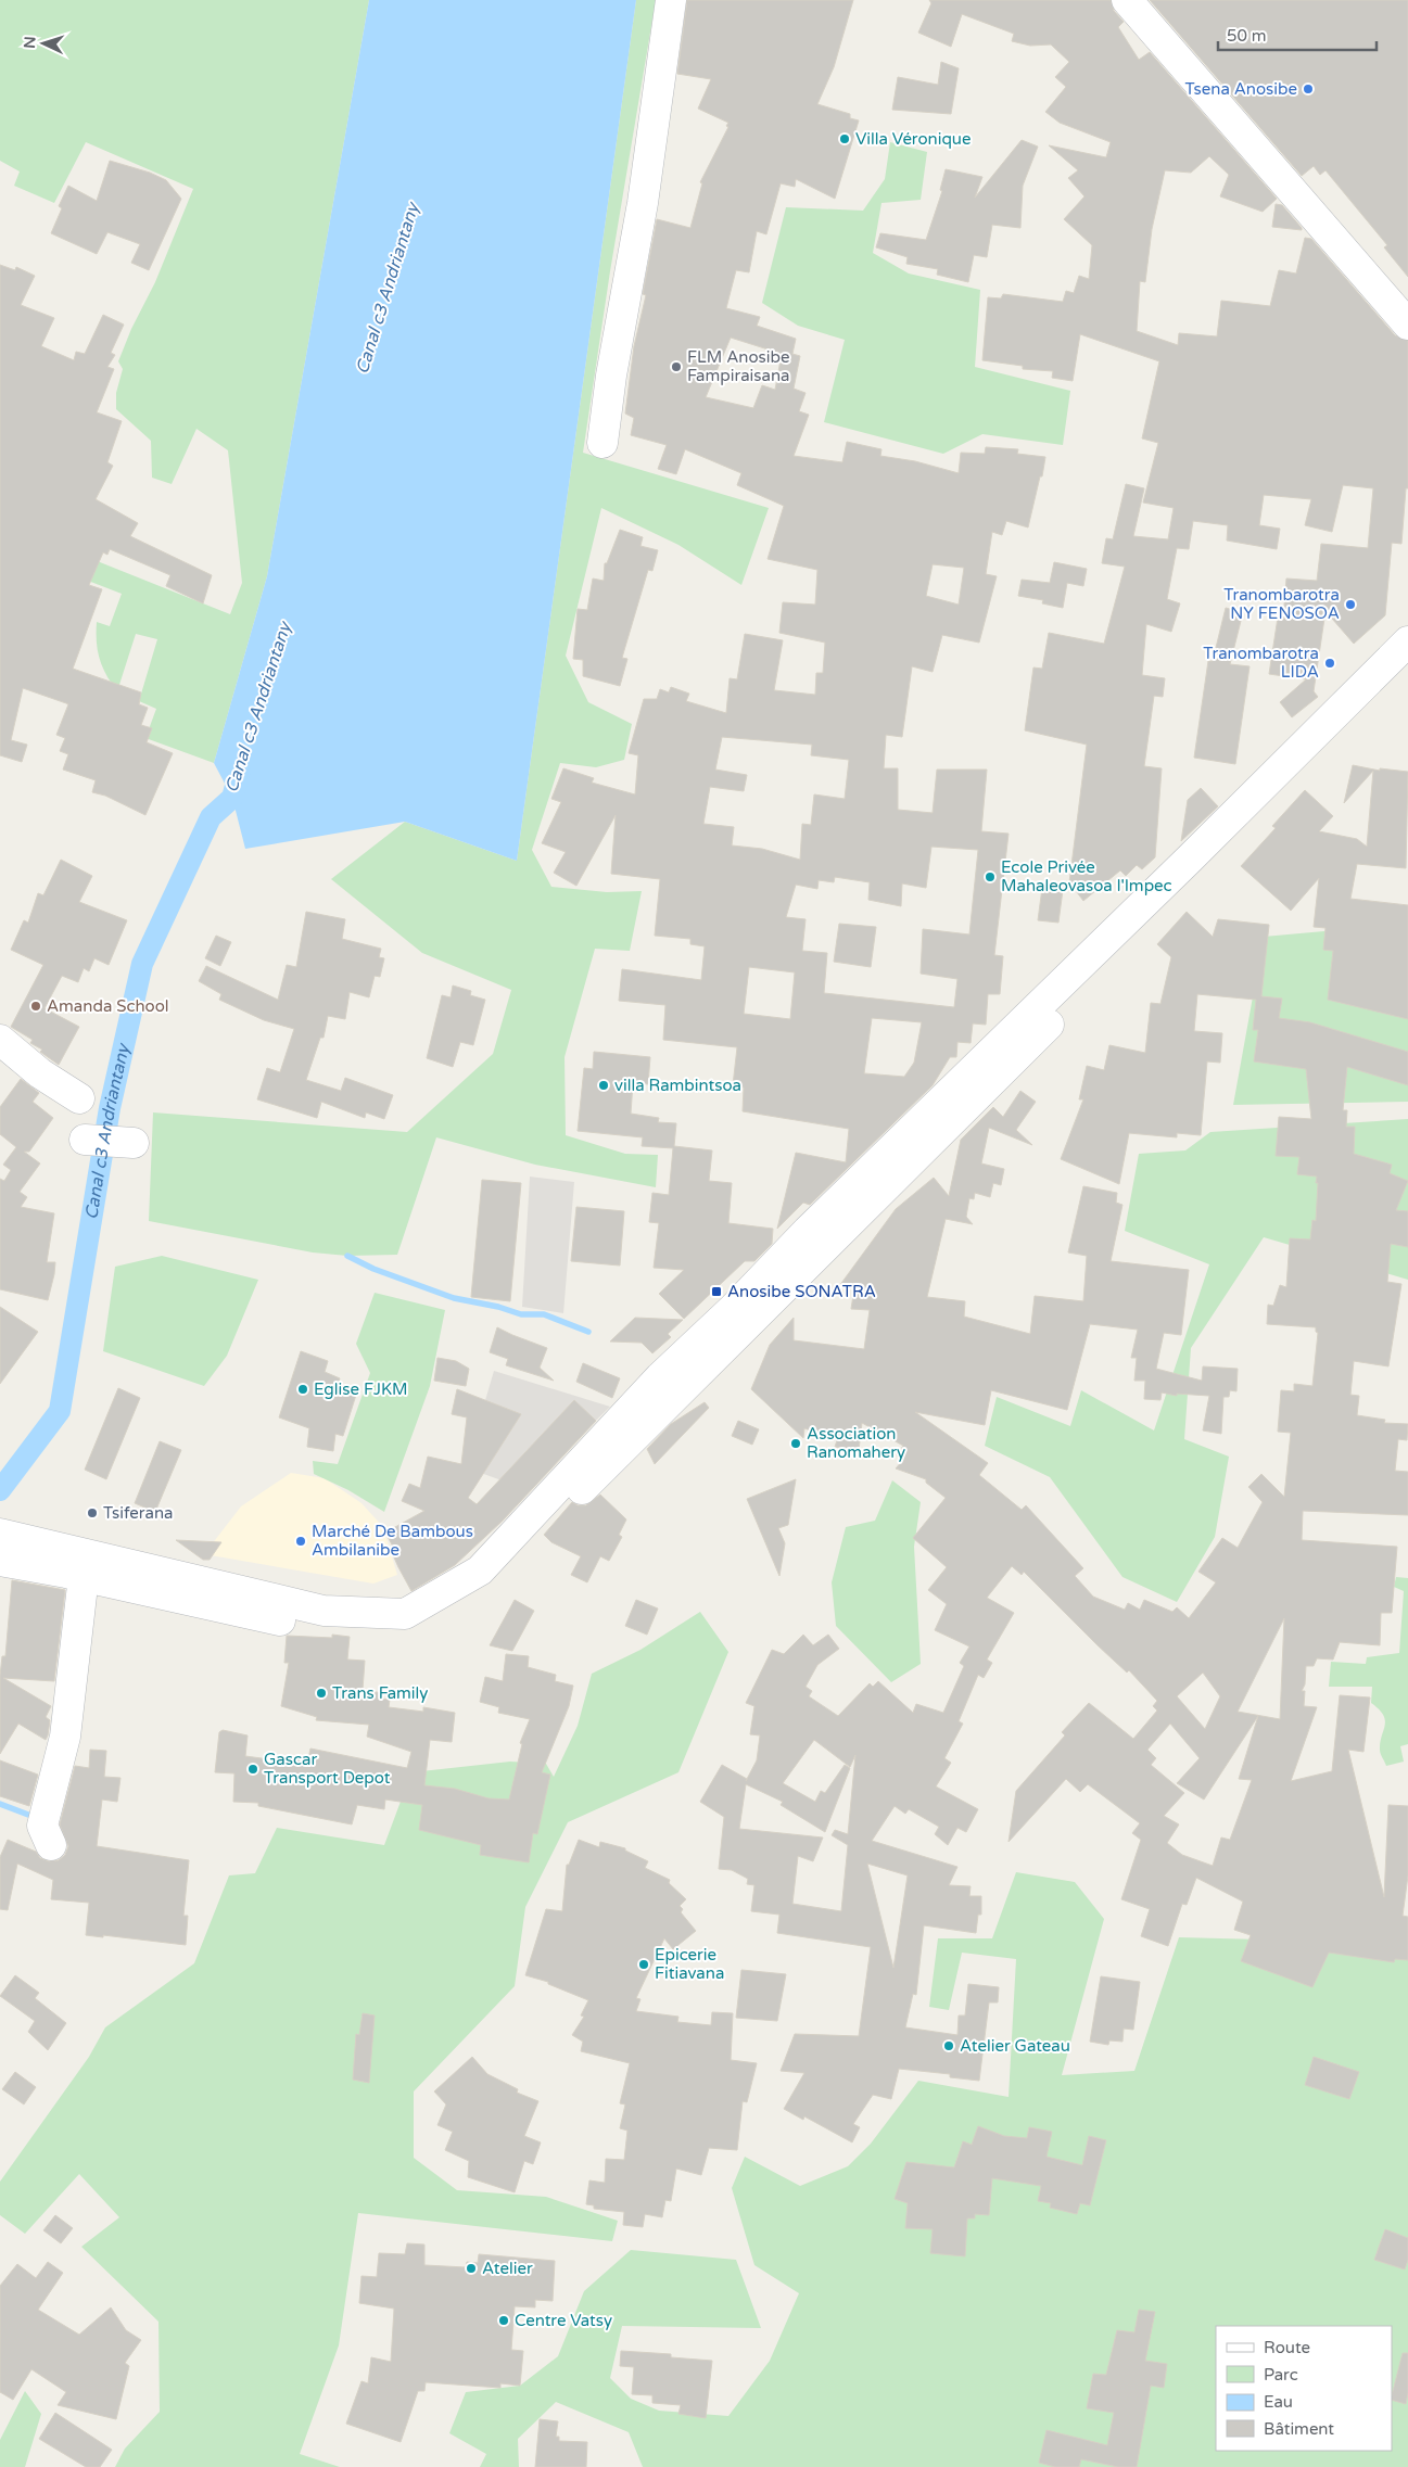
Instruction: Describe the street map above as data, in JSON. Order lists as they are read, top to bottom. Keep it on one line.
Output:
{"water":["Canal c3 Andriantany"],"places":{"other":["Tsena Anosibe","Villa Véronique","FLM Anosibe Fampiraisana","Tranombarotra NY FENOSOA","Tranombarotra LIDA","Ecole Privée Mahaleovasoa l'Impec","Amanda School","villa Rambintsoa","Eglise FJKM","Association Ranomahery","Tsiferana","Marché De Bambous Ambilanibe","Trans Family","Gascar Transport Depot","Epicerie Fitiavana","Atelier Gateau","Atelier","Centre Vatsy"],"transit":["Anosibe SONATRA"]},"legend":["Route","Parc","Eau","Bâtiment"],"scale_bar":"50 m","north":"left"}
